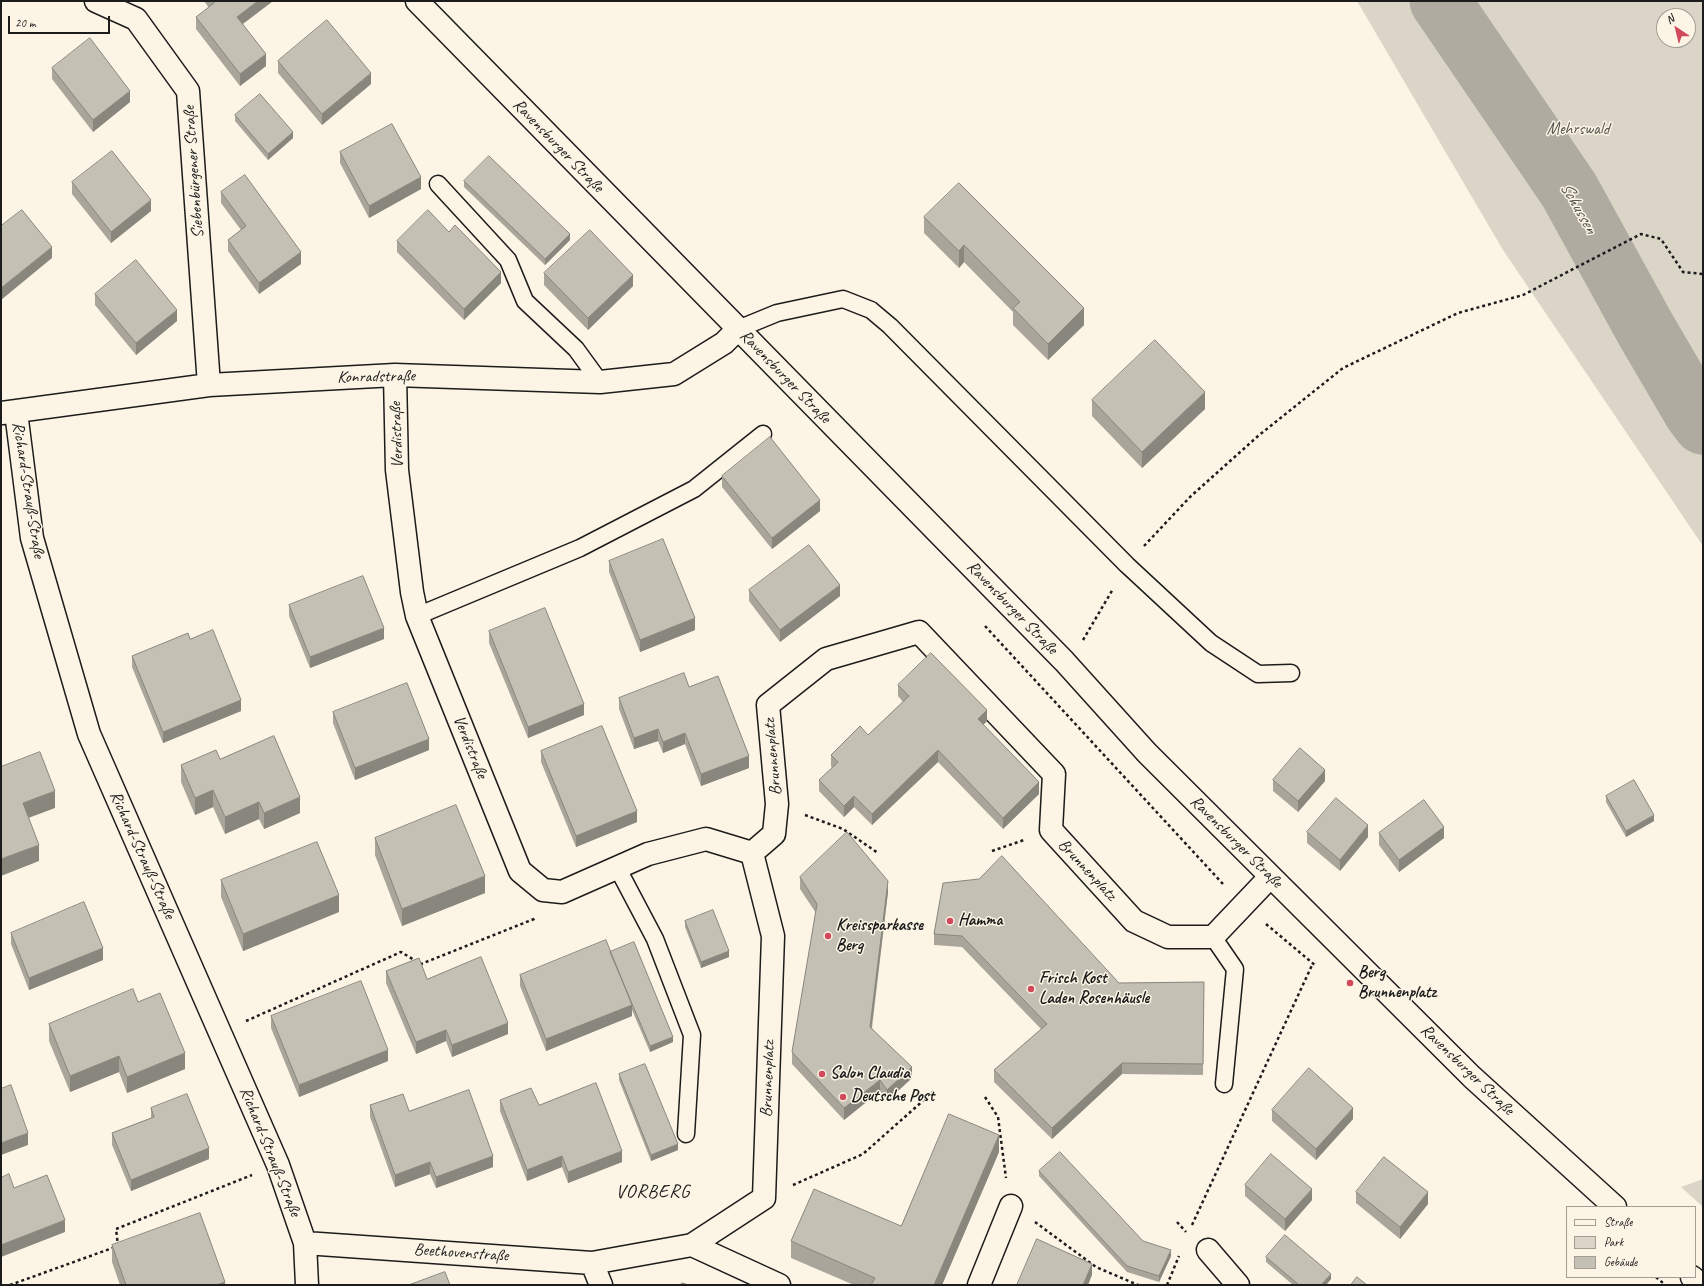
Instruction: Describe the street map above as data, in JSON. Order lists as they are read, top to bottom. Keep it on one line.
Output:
{"streets":{"street":["Ravensburger Straße","Siebenbürgener Straße","Konradstraße","Verdistraße","Richard-Strauß-Straße","Brunnenplatz","Beethovenstraße"]},"crossings":[["Ravensburger Straße","Konradstraße"],["Siebenbürgener Straße","Konradstraße"],["Konradstraße","Verdistraße"],["Konradstraße","Richard-Strauß-Straße"],["Richard-Strauß-Straße","Beethovenstraße"]],"districts":["VORBERG"],"water":["Schussen"],"parks":["Mehrswald"],"places":["Hamma","Kreissparkasse Berg","Berg Brunnenplatz","Frisch Kost Laden Rosenhäusle","Salon Claudia","Deutsche Post"],"legend":["Straße","Park","Gebäude"],"scale_bar":"20 m","north":"top left"}
